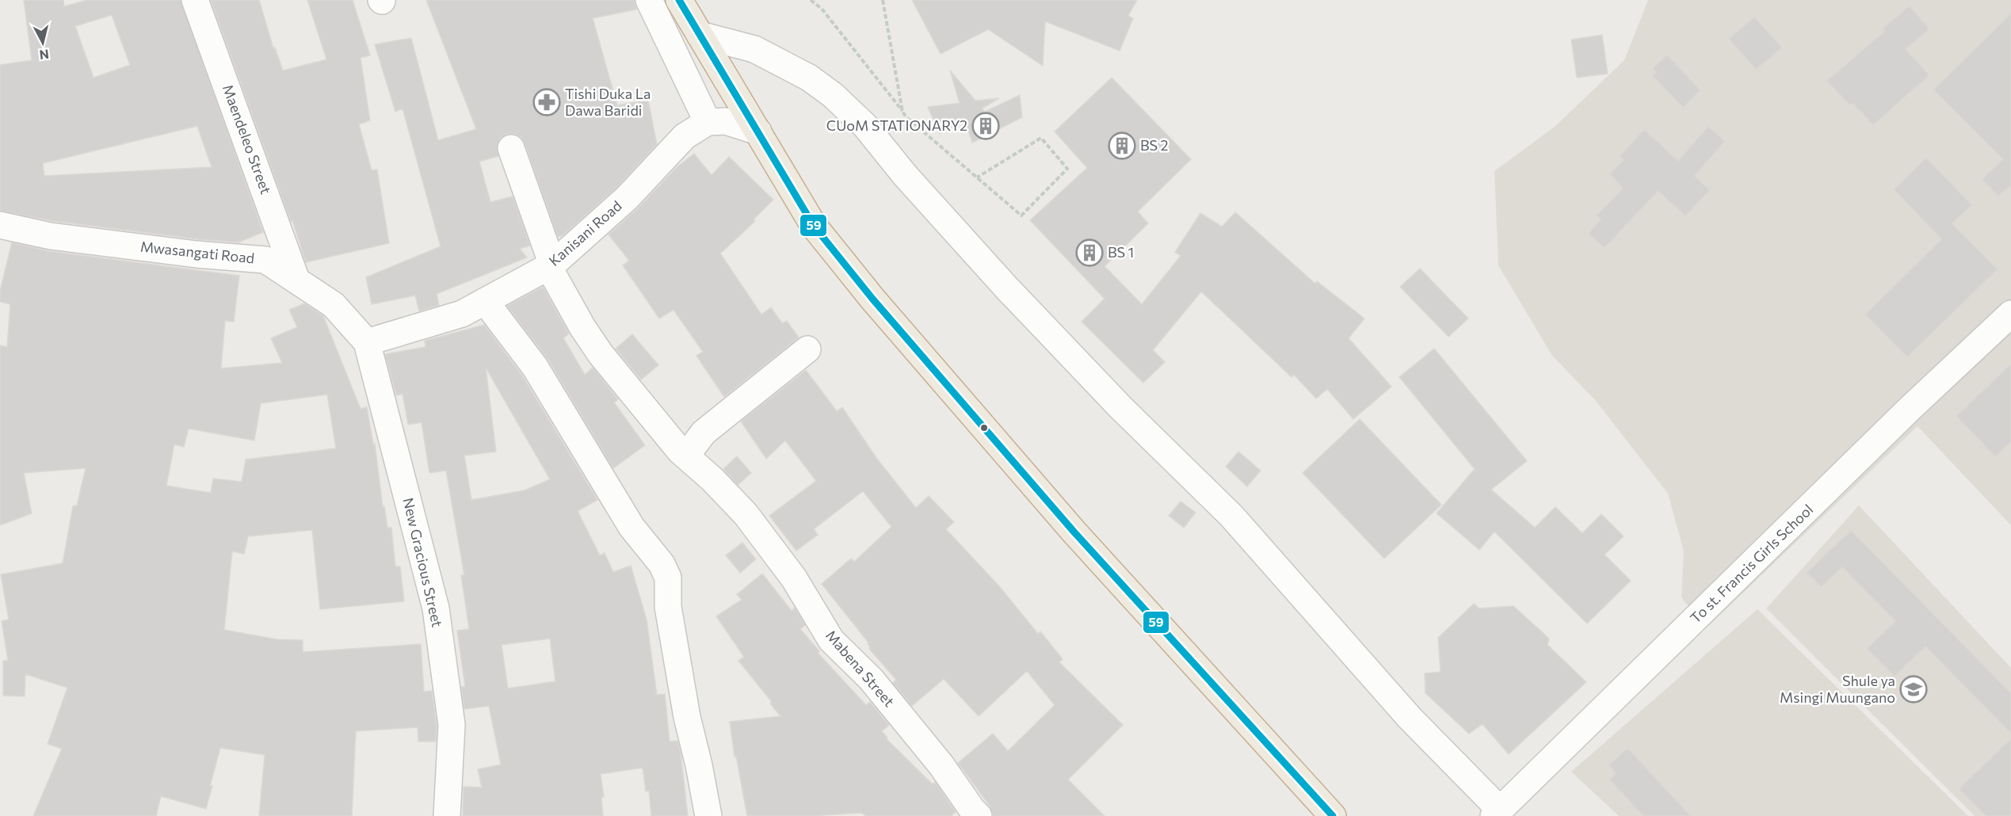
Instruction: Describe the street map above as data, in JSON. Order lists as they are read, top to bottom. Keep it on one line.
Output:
{"streets":{"street":["Maendeleo Street","Kanisani Road","Mwasangati Road","New Gracious Street","To st. Francis Girls School","Mabena Street"]},"crossings":[["Maendeleo Street","Mwasangati Road"],["Kanisani Road","Mwasangati Road"],["Kanisani Road","New Gracious Street"],["Kanisani Road","Mabena Street"],["Mwasangati Road","New Gracious Street"]],"places":{"pharmacy":["Tishi Duka La Dawa Baridi"],"building":["CUoM STATIONARY2","BS 2","BS 1"],"school or university":["Shule ya Msingi Muungano"]},"lines":["transit line 59"],"north":"bottom"}
